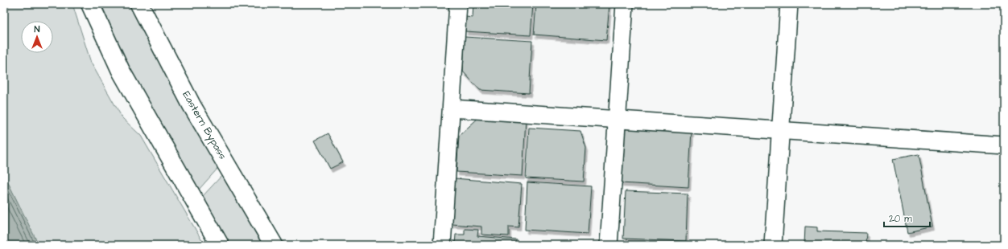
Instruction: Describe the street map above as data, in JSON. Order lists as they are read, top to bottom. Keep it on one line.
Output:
{"streets":{"highway":["Eastern Bypass"]},"scale_bar":"20 m","north":"top"}
